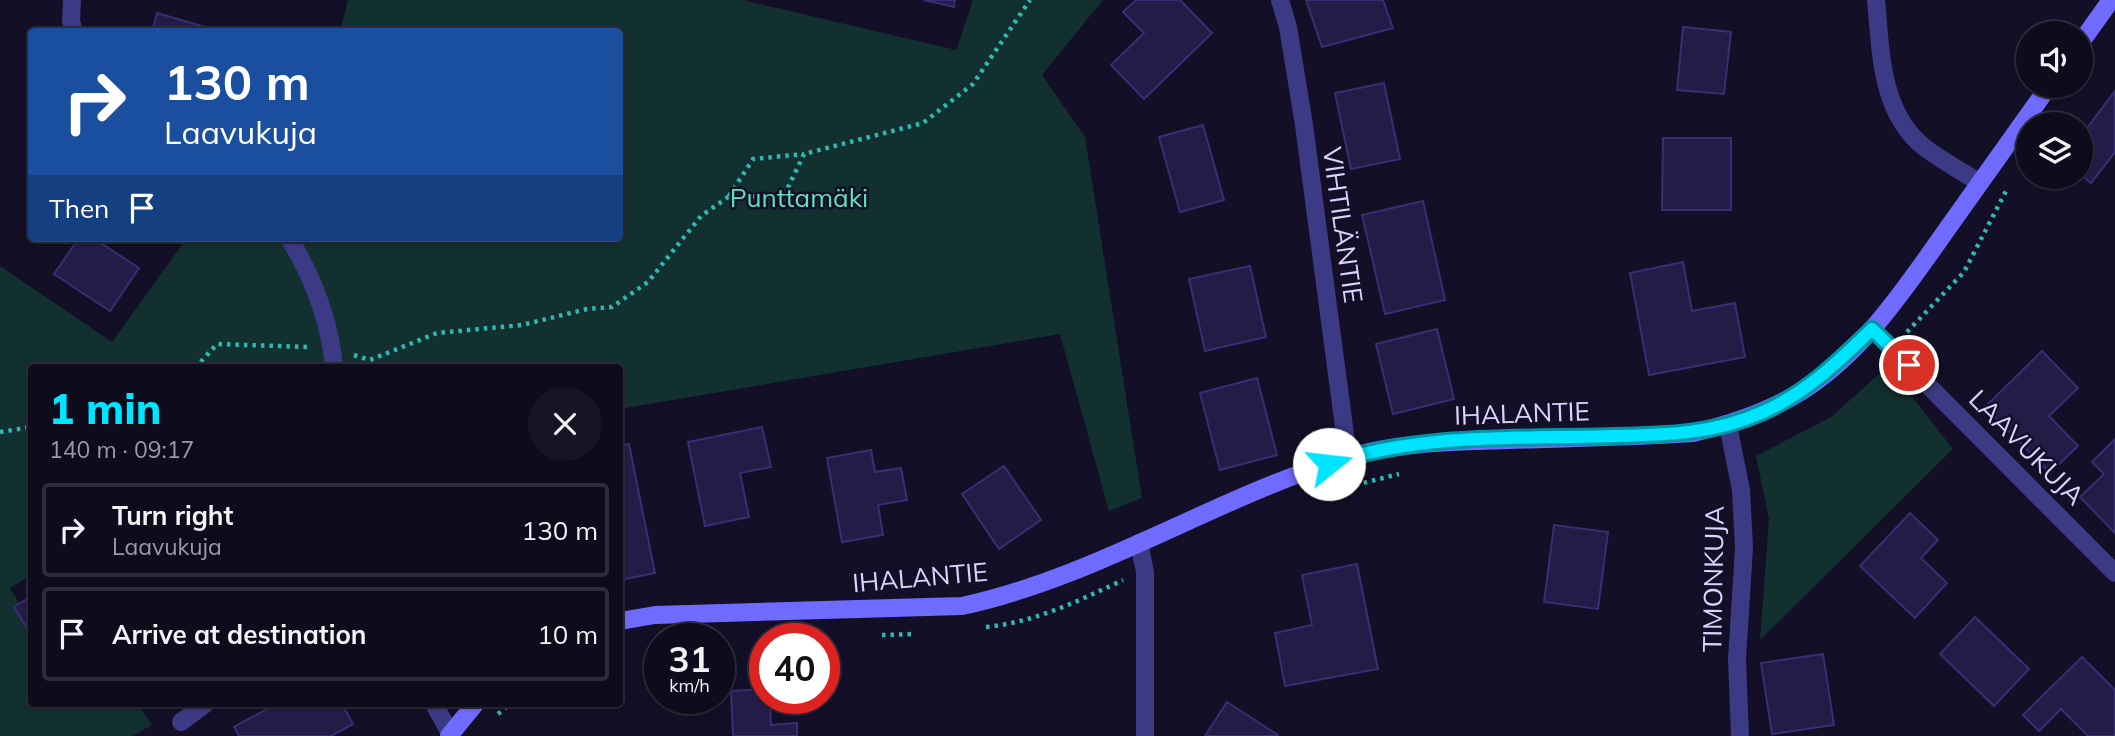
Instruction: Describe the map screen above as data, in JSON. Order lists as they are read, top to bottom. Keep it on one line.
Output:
{"streets":{"street":["VIHTILÄNTIE","IHALANTIE","LAAVUKUJA","TIMONKUJA"]},"crossings":[["VIHTILÄNTIE","IHALANTIE"],["IHALANTIE","LAAVUKUJA"],["IHALANTIE","TIMONKUJA"]],"parks":["Punttamäki"],"page":{"turn":["130 m","Laavukuja"],"then":"Then","heading":["1 min","140 m · 09:17"],"list":[{"name":"Turn right","note":"Laavukuja","value":"130 m"},{"name":"Arrive at destination","value":"10 m"}],"speed":"31 km/h","limit":"40"}}
